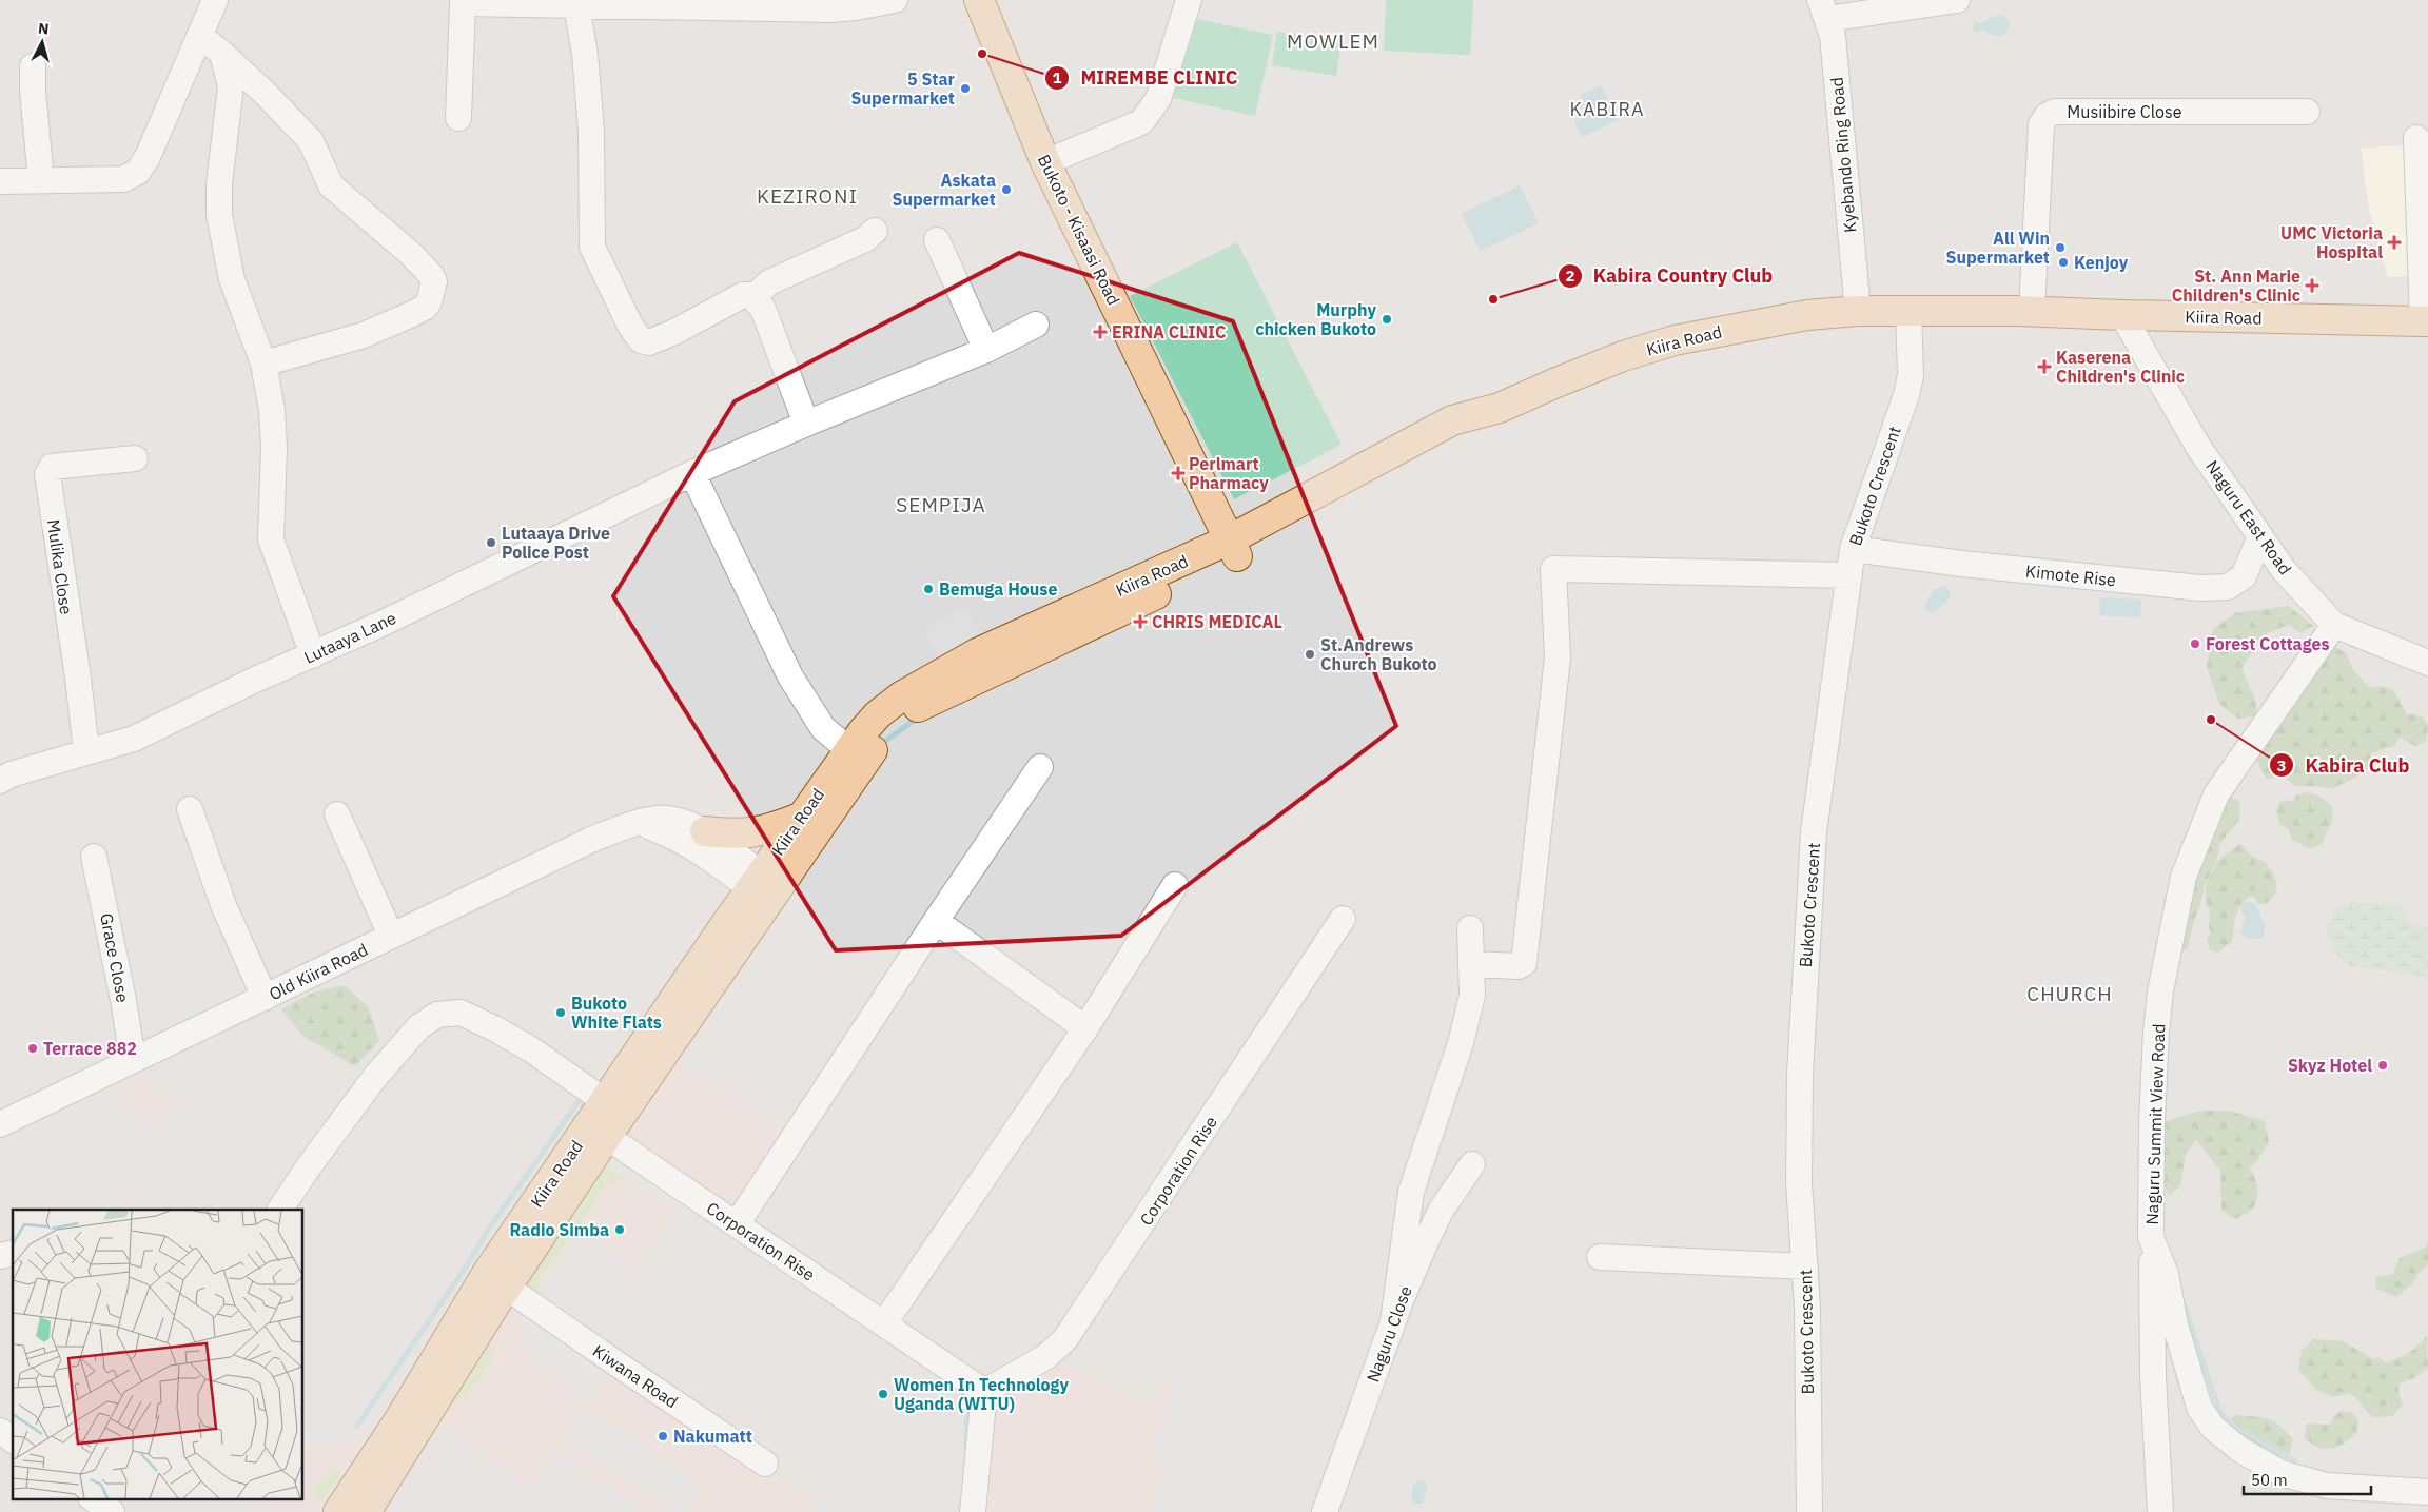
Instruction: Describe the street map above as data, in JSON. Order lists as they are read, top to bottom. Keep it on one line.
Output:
{"streets":{"main road":["Bukoto - Kisaasi Road","Kiira Road"],"street":["Musiibire Close","Kyebando Ring Road","Bukoto Crescent","Naguru East Road","Mulika Close","Kimote Rise","Lutaaya Lane","Grace Close","Old Kiira Road","Naguru Summit View Road","Corporation Rise","Naguru Close","Kiwana Road"]},"crossings":[["Musiibire Close","Kiira Road"],["Kyebando Ring Road","Kiira Road"],["Bukoto - Kisaasi Road","Kiira Road"],["Kiira Road","Bukoto Crescent"],["Kiira Road","Naguru East Road"],["Kiira Road","Old Kiira Road"],["Kiira Road","Corporation Rise"],["Kiira Road","Kiwana Road"],["Bukoto Crescent","Kimote Rise"],["Naguru East Road","Kimote Rise"],["Naguru East Road","Naguru Summit View Road"],["Mulika Close","Lutaaya Lane"],["Grace Close","Old Kiira Road"]],"districts":["MOWLEM","KABIRA","KEZIRONI","SEMPIJA","CHURCH"],"places":{"other":["MIREMBE CLINIC","5 Star Supermarket","Askata Supermarket","All Win Supermarket","Kenjoy","Kabira Country Club","Murphy chicken Bukoto","Lutaaya Drive Police Post","Bemuga House","Forest Cottages","St.Andrews Church Bukoto","Kabira Club","Bukoto White Flats","Terrace 882","Skyz Hotel","Radio Simba","Women In Technology Uganda (WITU)","Nakumatt"],"health":["UMC Victoria Hospital","St. Ann Marie Children's Clinic","ERINA CLINIC","Kaserena Children's Clinic","Perlmart Pharmacy","CHRIS MEDICAL"]},"scale_bar":"50 m","north":"top"}
